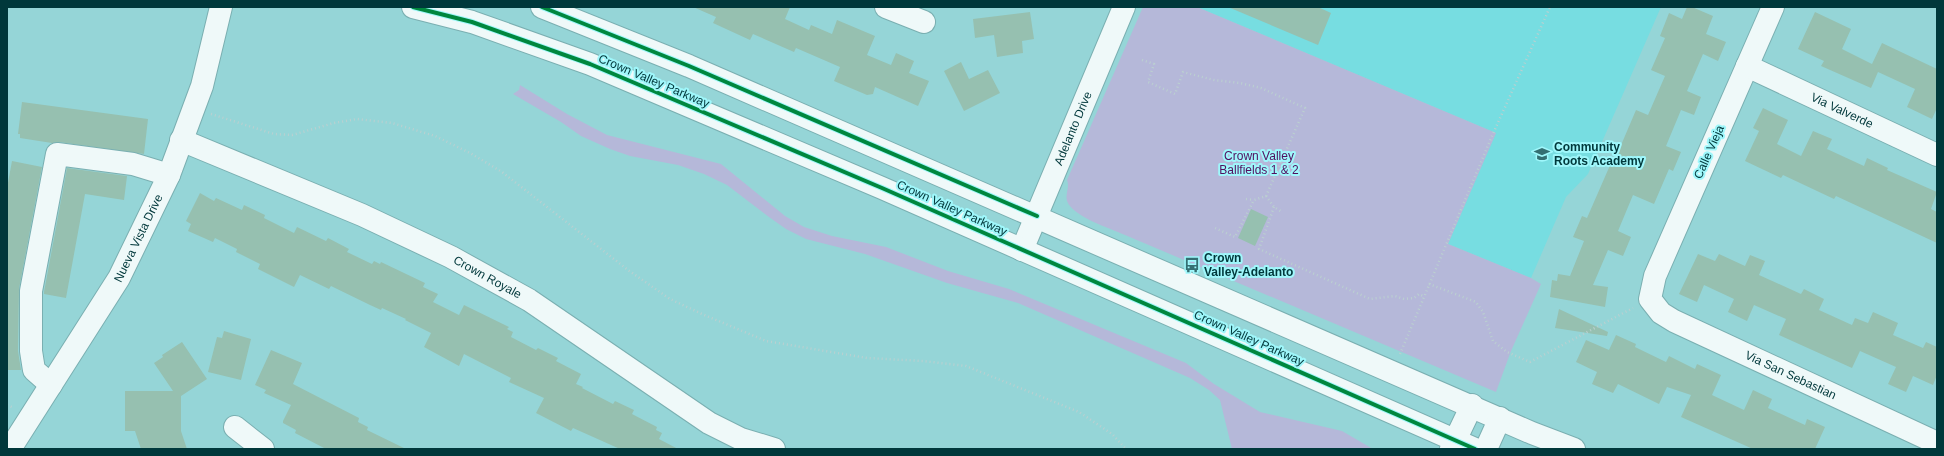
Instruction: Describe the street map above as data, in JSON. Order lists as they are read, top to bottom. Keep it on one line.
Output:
{"streets":{"street":["Crown Valley Parkway","Via Valverde","Adelanto Drive","Calle Vieja","Nueva Vista Drive","Crown Royale","Via San Sebastian"]},"crossings":[["Crown Valley Parkway","Adelanto Drive"],["Via Valverde","Calle Vieja"],["Calle Vieja","Via San Sebastian"],["Nueva Vista Drive","Crown Royale"]],"parks":["Crown Valley Ballfields 1 & 2"],"places":{"school or university":["Community Roots Academy"],"bus stop":["Crown Valley-Adelanto"]}}
